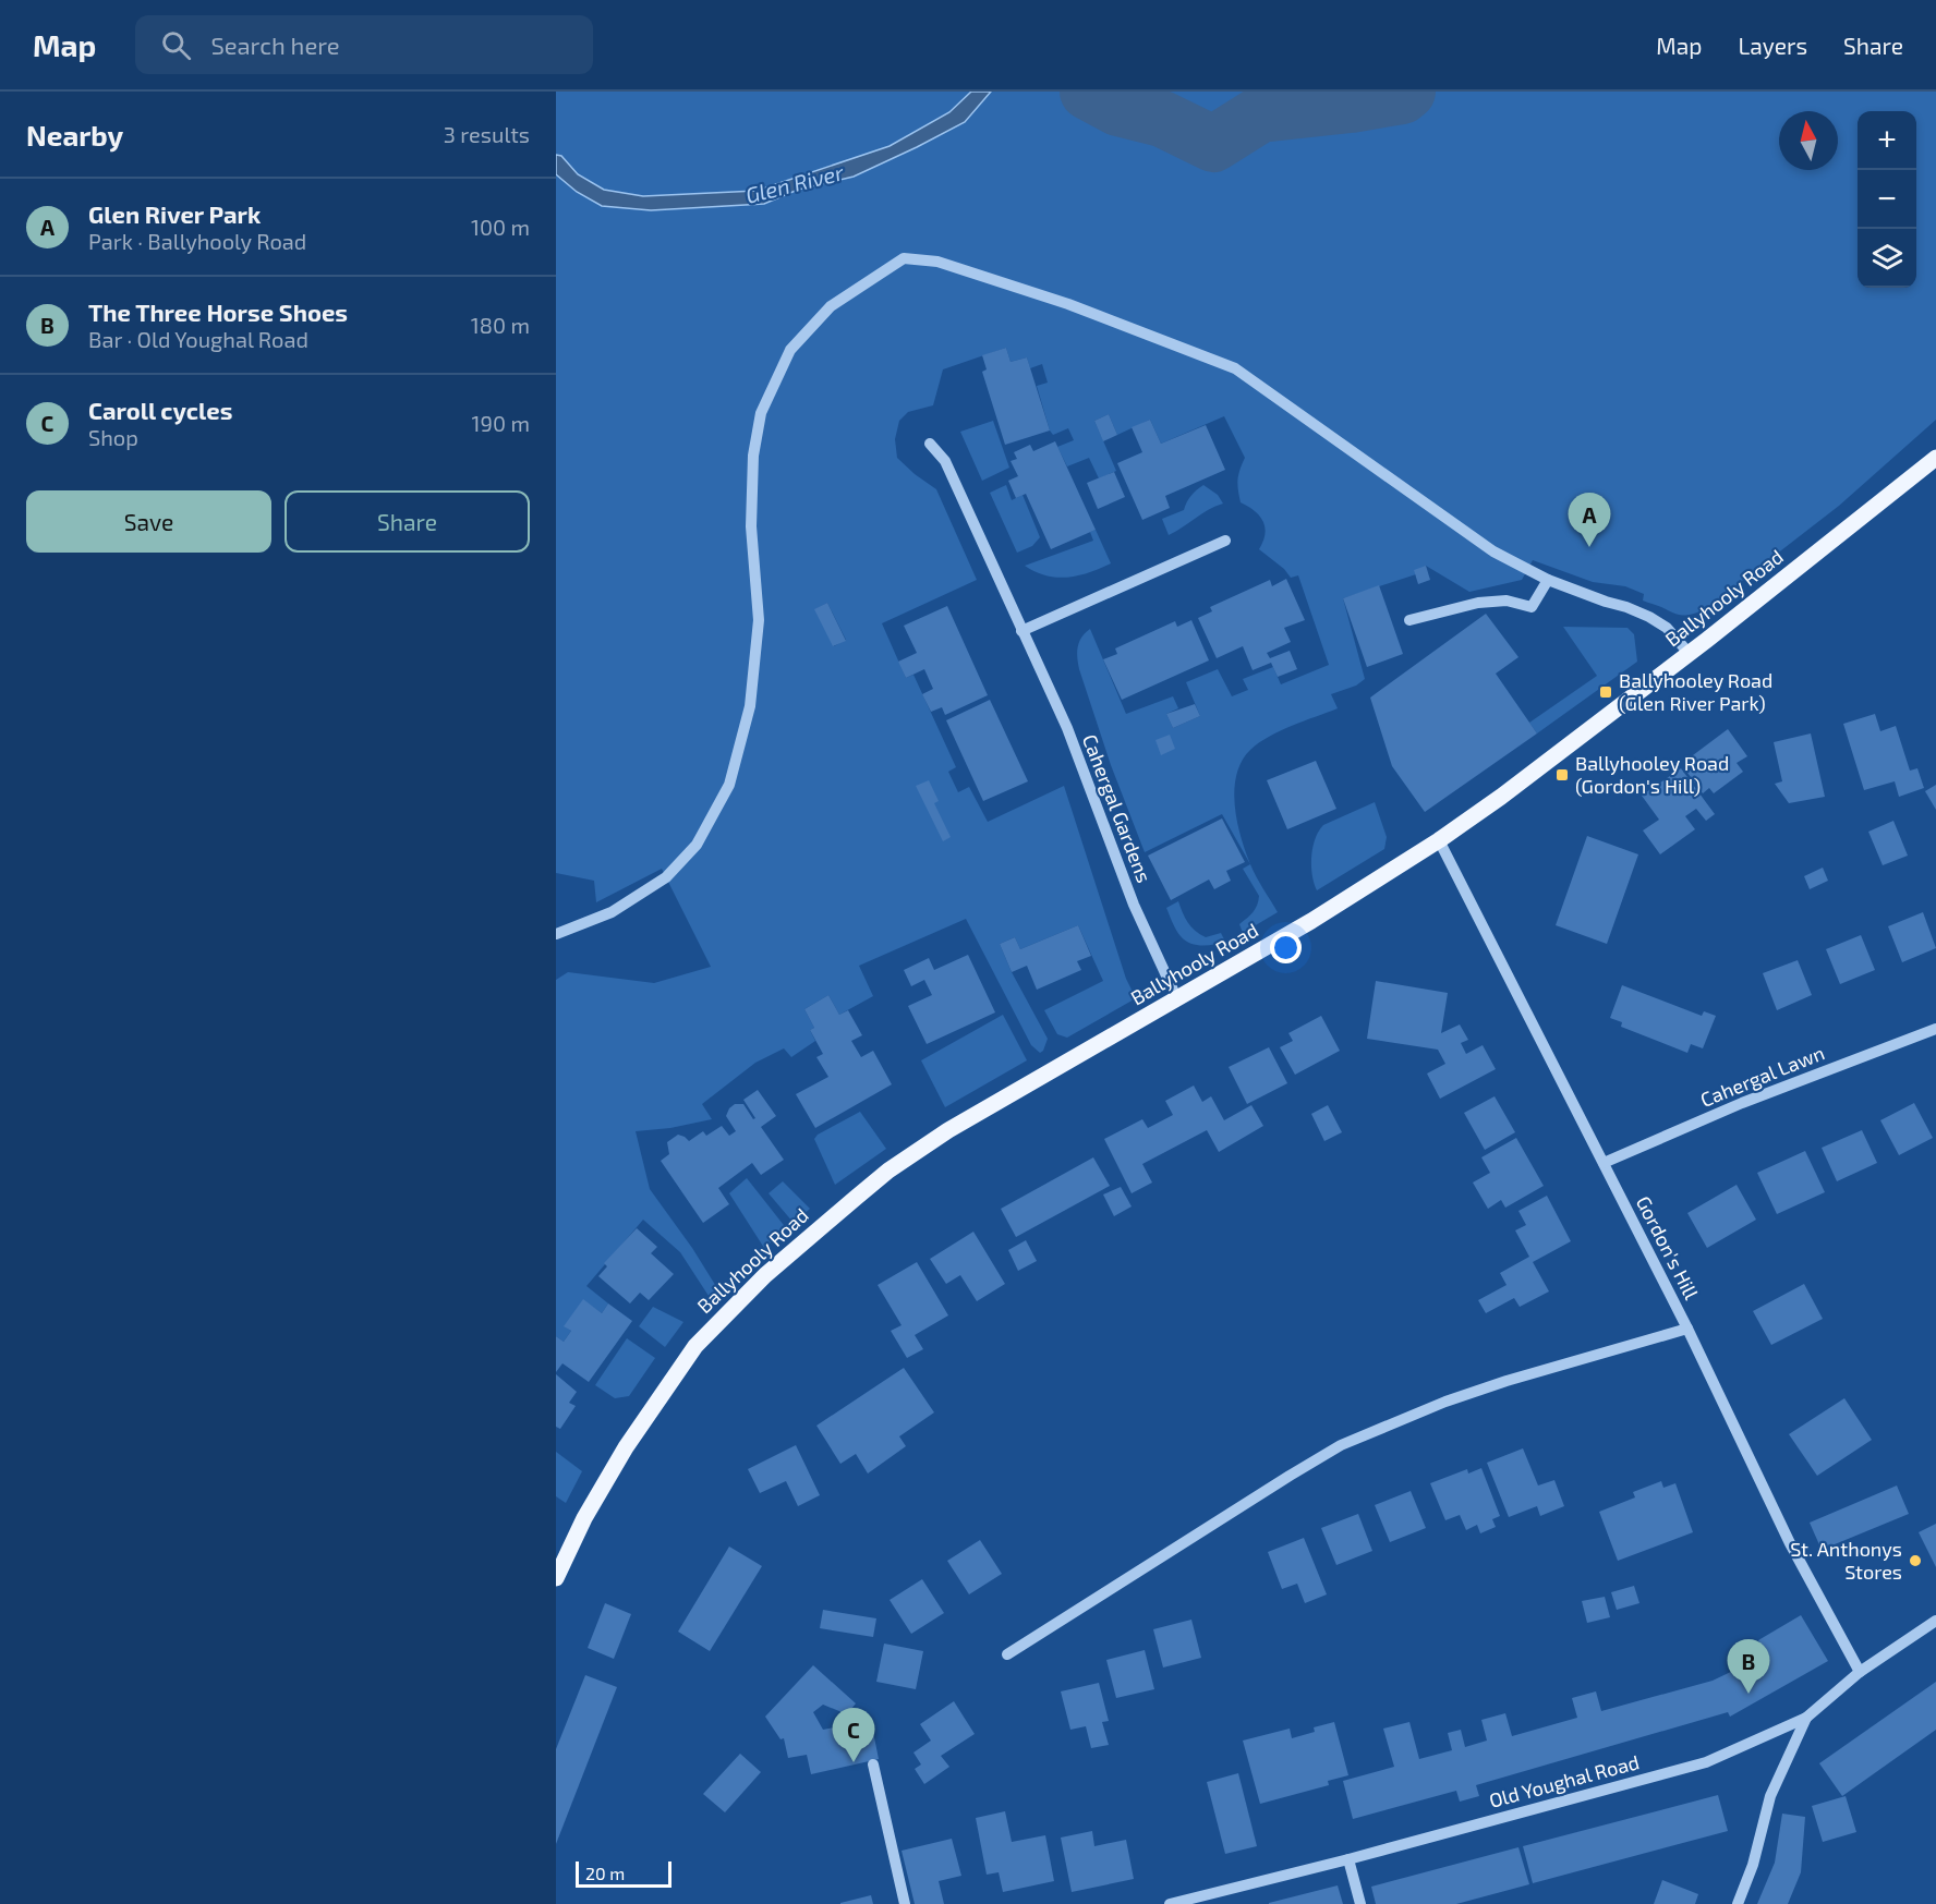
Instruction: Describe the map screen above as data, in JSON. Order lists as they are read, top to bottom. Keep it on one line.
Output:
{"streets":{"main road":["Ballyhooly Road"],"street":["Cahergal Gardens","Cahergal Lawn","Gordon's Hill","Old Youghal Road"]},"crossings":[["Ballyhooly Road","Cahergal Gardens"],["Ballyhooly Road","Gordon's Hill"],["Cahergal Lawn","Gordon's Hill"],["Gordon's Hill","Old Youghal Road"]],"water":["Glen River"],"places":{"transit":["Ballyhooley Road (Glen River Park)","Ballyhooley Road (Gordon's Hill)"],"other":["St. Anthonys Stores"]},"scale_bar":"20 m","north":"top","page":{"header":"Map","search":"Search here","nav":["Map","Layers","Share"],"heading":["Nearby","3 results"],"map_buttons":["+","−"],"list":[{"mark":"A","name":"Glen River Park","note":"Park · Ballyhooly Road","value":"100 m"},{"mark":"B","name":"The Three Horse Shoes","note":"Bar · Old Youghal Road","value":"180 m"},{"mark":"C","name":"Caroll cycles","note":"Shop","value":"190 m"}],"buttons":["Save","Share"],"pins":["A","B","C"],"scale":"20 m"}}
